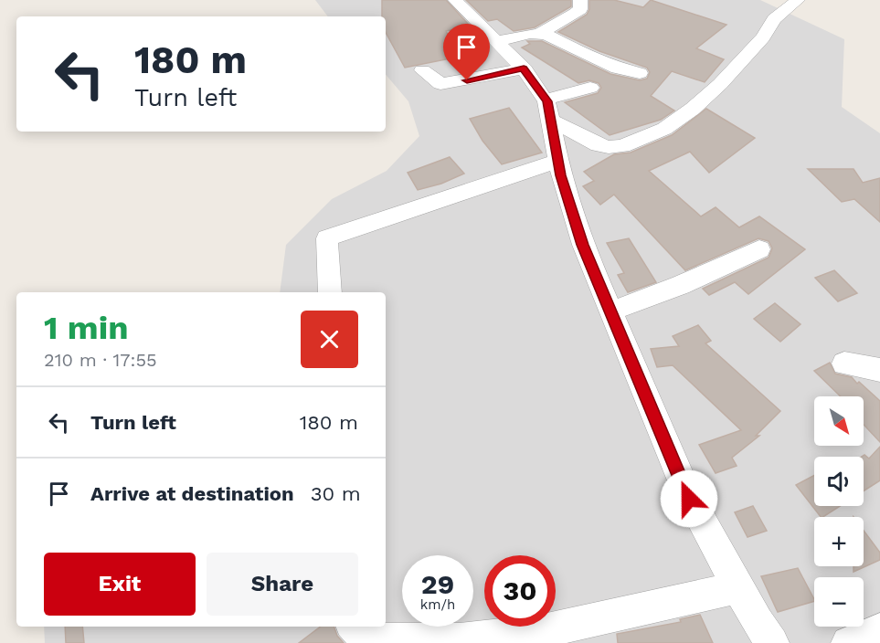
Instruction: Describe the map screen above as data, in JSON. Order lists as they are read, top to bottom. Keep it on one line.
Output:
{"north":"bottom right","page":{"turn":["180 m","Turn left"],"heading":["1 min","210 m · 17:55"],"list":[{"name":"Turn left","value":"180 m"},{"name":"Arrive at destination","value":"30 m"}],"map_buttons":["+","−"],"buttons":["Exit","Share"],"speed":"29 km/h","limit":"30"}}
